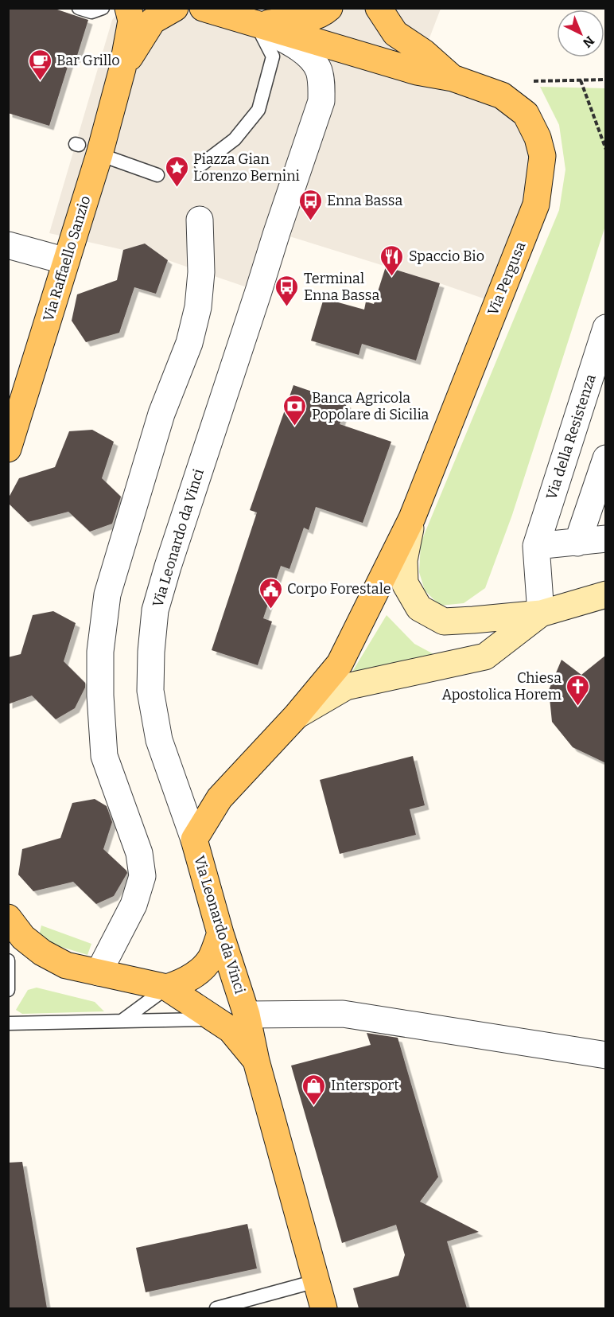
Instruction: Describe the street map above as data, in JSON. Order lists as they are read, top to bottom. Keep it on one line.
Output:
{"streets":{"main road":["Via Raffaello Sanzio","Via Pergusa","Via Leonardo da Vinci"],"street":["Via della Resistenza"]},"crossings":[["Via Pergusa","Via Leonardo da Vinci"]],"places":{"cafe":["Bar Grillo"],"place":["Piazza Gian Lorenzo Bernini"],"bus stop":["Enna Bassa","Terminal Enna Bassa"],"restaurant":["Spaccio Bio"],"bank":["Banca Agricola Popolare di Sicilia"],"public building":["Corpo Forestale"],"church":["Chiesa Apostolica Horem"],"shop":["Intersport"]},"north":"bottom right"}
